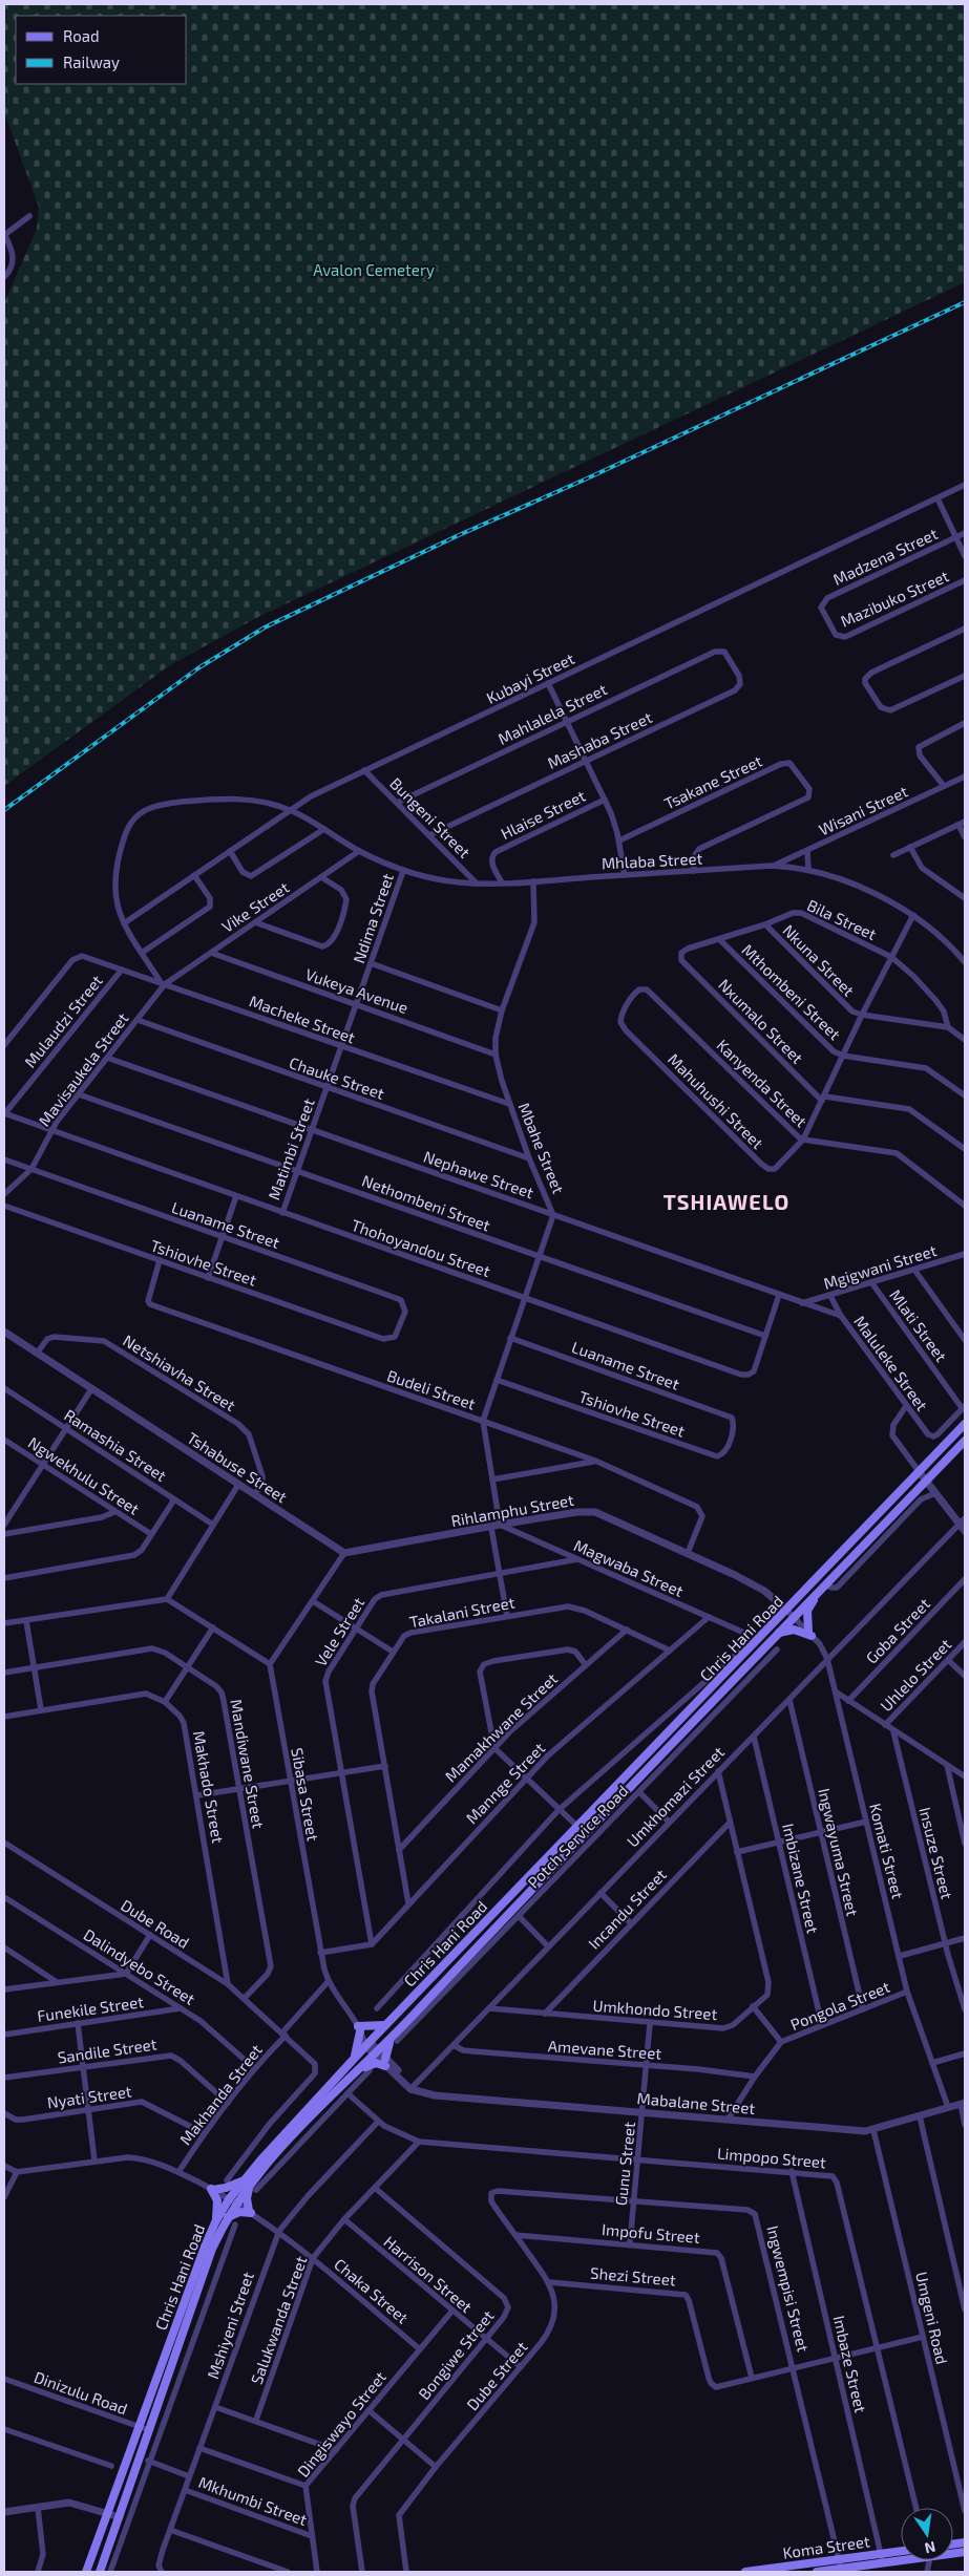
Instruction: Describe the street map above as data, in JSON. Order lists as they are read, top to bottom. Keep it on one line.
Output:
{"streets":{"main road":["Chris Hani Road","Koma Street"],"street":["Madzena Street","Mazibuko Street","Kubayi Street","Mahlalela Street","Mashaba Street","Tsakane Street","Wisani Street","Hlaise Street","Bungeni Street","Mhlaba Street","Vike Street","Ndima Street","Bila Street","Nkuna Street","Vukeya Avenue","Mthombeni Street","Macheke Street","Mulaudzi Street","Nxumalo Street","Mavisaukela Street","Chauke Street","Kanyenda Street","Mahuhushi Street","Mbahe Street","Matimbi Street","Nephawe Street","Nethombeni Street","Luaname Street","Thohoyandou Street","Tshiovhe Street","Mgigwani Street","Mlati Street","Maluleke Street","Netshiavha Street","Budeli Street","Ramashia Street","Tshabuse Street","Ngwekhulu Street","Rihlamphu Street","Magwaba Street","Takalani Street","Goba Street","Vele Street","Uhlelo Street","Mamakhwane Street","Mandiwane Street","Mannge Street","Makhado Street","Sibasa Street","Umkhomazi Street","Potch Service Road","Komati Street","Ingwayuma Street","Insuze Street","Imbizane Street","Incandu Street","Dube Road","Dalindyebo Street","Pongola Street","Funekile Street","Umkhondo Street","Amevane Street","Sandile Street","Makhanda Street","Nyati Street","Mabalane Street","Limpopo Street","Gunu Street","Impofu Street","Harrison Street","Shezi Street","Ingwempisi Street","Chaka Street","Umgeni Road","Salukwanda Street","Mshiyeni Street","Bongiwe Street","Imbaze Street","Dube Street","Dinizulu Road","Dingiswayo Street","Mkhumbi Street"]},"crossings":[["Madzena Street","Mazibuko Street"],["Kubayi Street","Bungeni Street"],["Kubayi Street","Mhlaba Street"],["Mahlalela Street","Mashaba Street"],["Mahlalela Street","Bungeni Street"],["Mashaba Street","Bungeni Street"],["Tsakane Street","Mhlaba Street"],["Wisani Street","Mhlaba Street"],["Hlaise Street","Mhlaba Street"],["Bungeni Street","Mhlaba Street"],["Mhlaba Street","Vike Street"],["Mhlaba Street","Ndima Street"],["Mhlaba Street","Macheke Street"],["Mhlaba Street","Mavisaukela Street"],["Mhlaba Street","Mbahe Street"],["Vike Street","Vukeya Avenue"],["Vike Street","Macheke Street"],["Vike Street","Mavisaukela Street"],["Ndima Street","Vukeya Avenue"],["Ndima Street","Matimbi Street"],["Bila Street","Nkuna Street"],["Bila Street","Mthombeni Street"],["Bila Street","Nxumalo Street"],["Vukeya Avenue","Mbahe Street"],["Vukeya Avenue","Matimbi Street"],["Macheke Street","Mulaudzi Street"],["Macheke Street","Mavisaukela Street"],["Macheke Street","Mbahe Street"],["Macheke Street","Matimbi Street"],["Mulaudzi Street","Thohoyandou Street"],["Mavisaukela Street","Chauke Street"],["Mavisaukela Street","Nephawe Street"],["Mavisaukela Street","Nethombeni Street"],["Mavisaukela Street","Luaname Street"],["Mavisaukela Street","Thohoyandou Street"],["Chauke Street","Mbahe Street"],["Chauke Street","Matimbi Street"],["Kanyenda Street","Mahuhushi Street"],["Mbahe Street","Nephawe Street"],["Mbahe Street","Nethombeni Street"],["Mbahe Street","Luaname Street"],["Mbahe Street","Thohoyandou Street"],["Mbahe Street","Tshiovhe Street"],["Mbahe Street","Budeli Street"],["Matimbi Street","Nephawe Street"],["Matimbi Street","Nethombeni Street"],["Matimbi Street","Thohoyandou Street"],["Nephawe Street","Thohoyandou Street"],["Nephawe Street","Mgigwani Street"],["Nephawe Street","Maluleke Street"],["Nethombeni Street","Thohoyandou Street"],["Luaname Street","Tshiovhe Street"],["Tshiovhe Street","Budeli Street"],["Mgigwani Street","Mlati Street"],["Mgigwani Street","Maluleke Street"],["Mlati Street","Maluleke Street"],["Netshiavha Street","Tshabuse Street"],["Budeli Street","Rihlamphu Street"],["Tshabuse Street","Rihlamphu Street"],["Rihlamphu Street","Magwaba Street"],["Rihlamphu Street","Chris Hani Road"],["Rihlamphu Street","Komati Street"],["Magwaba Street","Vele Street"],["Magwaba Street","Mannge Street"],["Takalani Street","Mamakhwane Street"],["Takalani Street","Mannge Street"],["Vele Street","Mannge Street"],["Chris Hani Road","Sibasa Street"],["Chris Hani Road","Komati Street"],["Chris Hani Road","Mabalane Street"],["Chris Hani Road","Chaka Street"],["Chris Hani Road","Dinizulu Road"],["Mandiwane Street","Dube Road"],["Makhado Street","Dube Road"],["Sibasa Street","Makhanda Street"],["Sibasa Street","Mabalane Street"],["Umkhomazi Street","Komati Street"],["Umkhomazi Street","Ingwayuma Street"],["Umkhomazi Street","Imbizane Street"],["Umkhomazi Street","Umkhondo Street"],["Umkhomazi Street","Amevane Street"],["Umkhomazi Street","Mabalane Street"],["Komati Street","Pongola Street"],["Komati Street","Mabalane Street"],["Ingwayuma Street","Pongola Street"],["Imbizane Street","Pongola Street"],["Incandu Street","Umkhondo Street"],["Dube Road","Makhanda Street"],["Dalindyebo Street","Funekile Street"],["Dalindyebo Street","Makhanda Street"],["Pongola Street","Amevane Street"],["Pongola Street","Mabalane Street"],["Umkhondo Street","Gunu Street"],["Amevane Street","Gunu Street"],["Sandile Street","Makhanda Street"],["Makhanda Street","Nyati Street"],["Makhanda Street","Chaka Street"],["Mabalane Street","Gunu Street"],["Mabalane Street","Umgeni Road"],["Limpopo Street","Gunu Street"],["Limpopo Street","Shezi Street"],["Limpopo Street","Salukwanda Street"],["Limpopo Street","Imbaze Street"],["Gunu Street","Impofu Street"],["Gunu Street","Ingwempisi Street"],["Impofu Street","Shezi Street"],["Impofu Street","Dube Street"],["Harrison Street","Salukwanda Street"],["Harrison Street","Bongiwe Street"],["Harrison Street","Dube Street"],["Harrison Street","Dingiswayo Street"],["Shezi Street","Ingwempisi Street"],["Shezi Street","Umgeni Road"],["Shezi Street","Imbaze Street"],["Shezi Street","Dube Street"],["Ingwempisi Street","Dube Street"],["Ingwempisi Street","Koma Street"],["Chaka Street","Salukwanda Street"],["Chaka Street","Mshiyeni Street"],["Chaka Street","Dingiswayo Street"],["Salukwanda Street","Bongiwe Street"],["Mshiyeni Street","Mkhumbi Street"],["Imbaze Street","Koma Street"],["Dingiswayo Street","Mkhumbi Street"]],"districts":["TSHIAWELO"],"parks":["Avalon Cemetery"],"legend":["Road","Railway"],"north":"bottom"}
